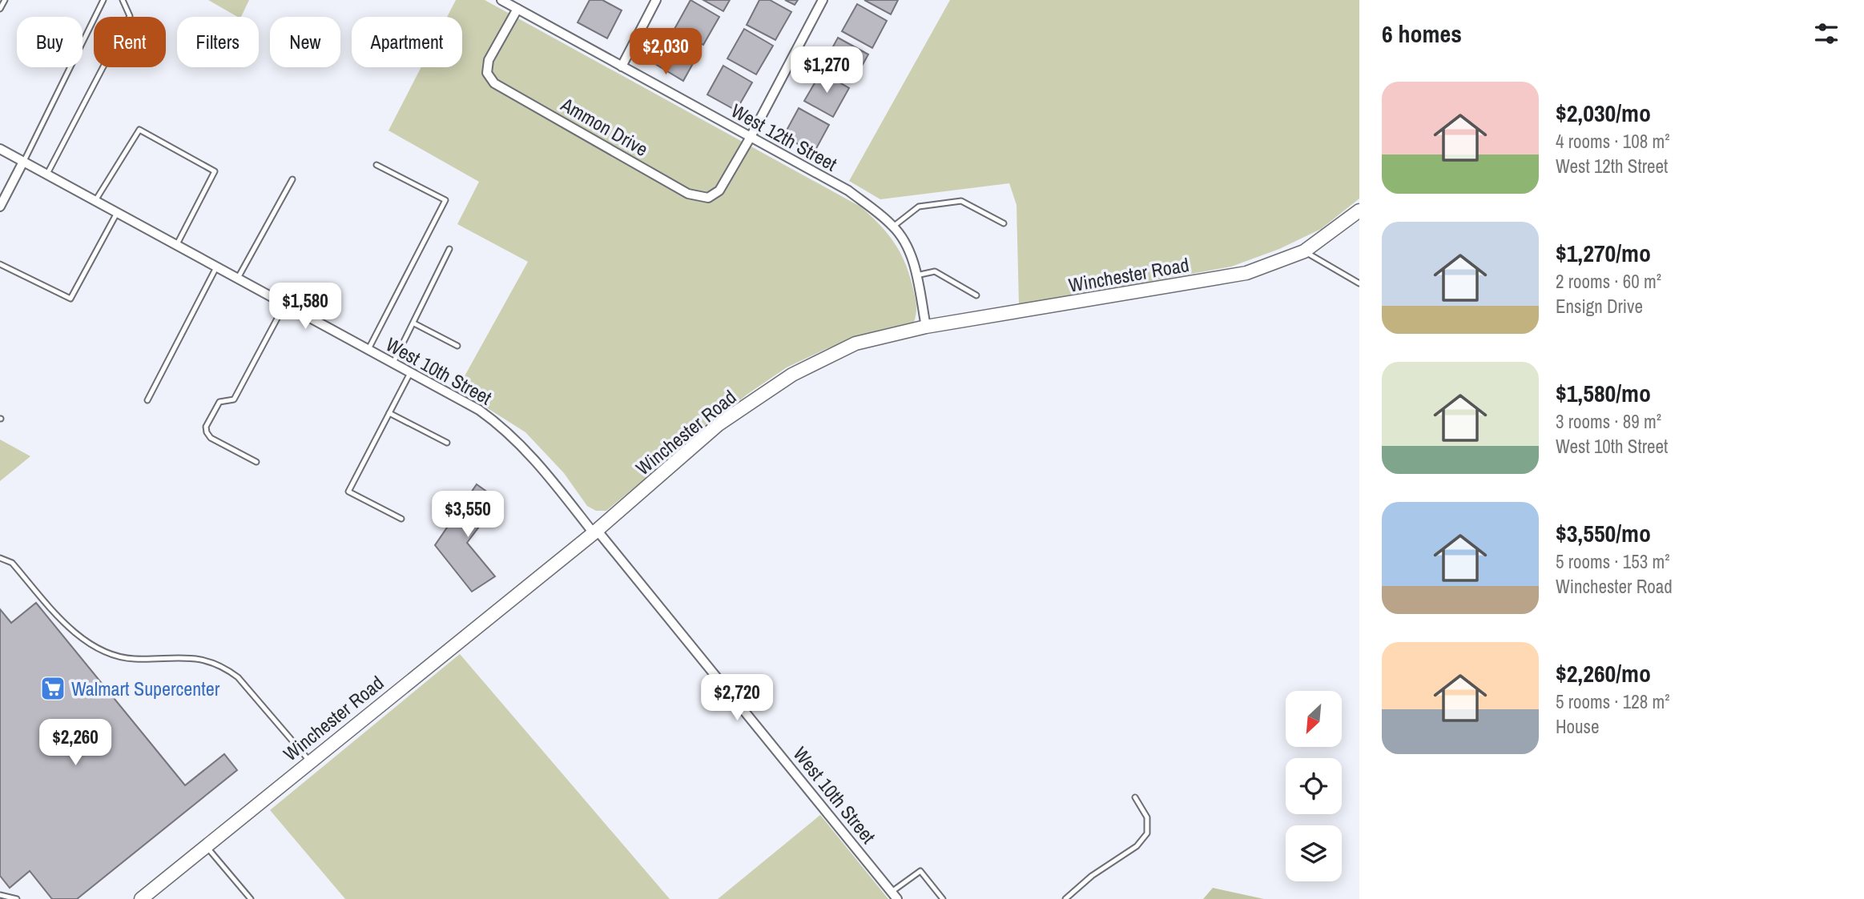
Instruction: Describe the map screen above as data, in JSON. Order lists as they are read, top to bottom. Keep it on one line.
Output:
{"streets":{"street":["Ammon Drive","West 12th Street","Winchester Road","West 10th Street"]},"crossings":[["Ammon Drive","West 12th Street"],["West 12th Street","Winchester Road"],["Winchester Road","West 10th Street"]],"places":{"supermarket":["Walmart Supercenter"]},"north":"bottom left","page":{"heading":"6 homes","chip":["Buy","Rent","Filters","New","Apartment"],"price":["$2,030","$1,270","$1,580","$3,550","$2,720","$2,260"],"list":[{"name":"$2,030/mo","note":"4 rooms · 108 m² · West 12th Street"},{"name":"$1,270/mo","note":"2 rooms · 60 m² · Ensign Drive"},{"name":"$1,580/mo","note":"3 rooms · 89 m² · West 10th Street"},{"name":"$3,550/mo","note":"5 rooms · 153 m² · Winchester Road"},{"name":"$2,260/mo","note":"5 rooms · 128 m² · House"}]}}
